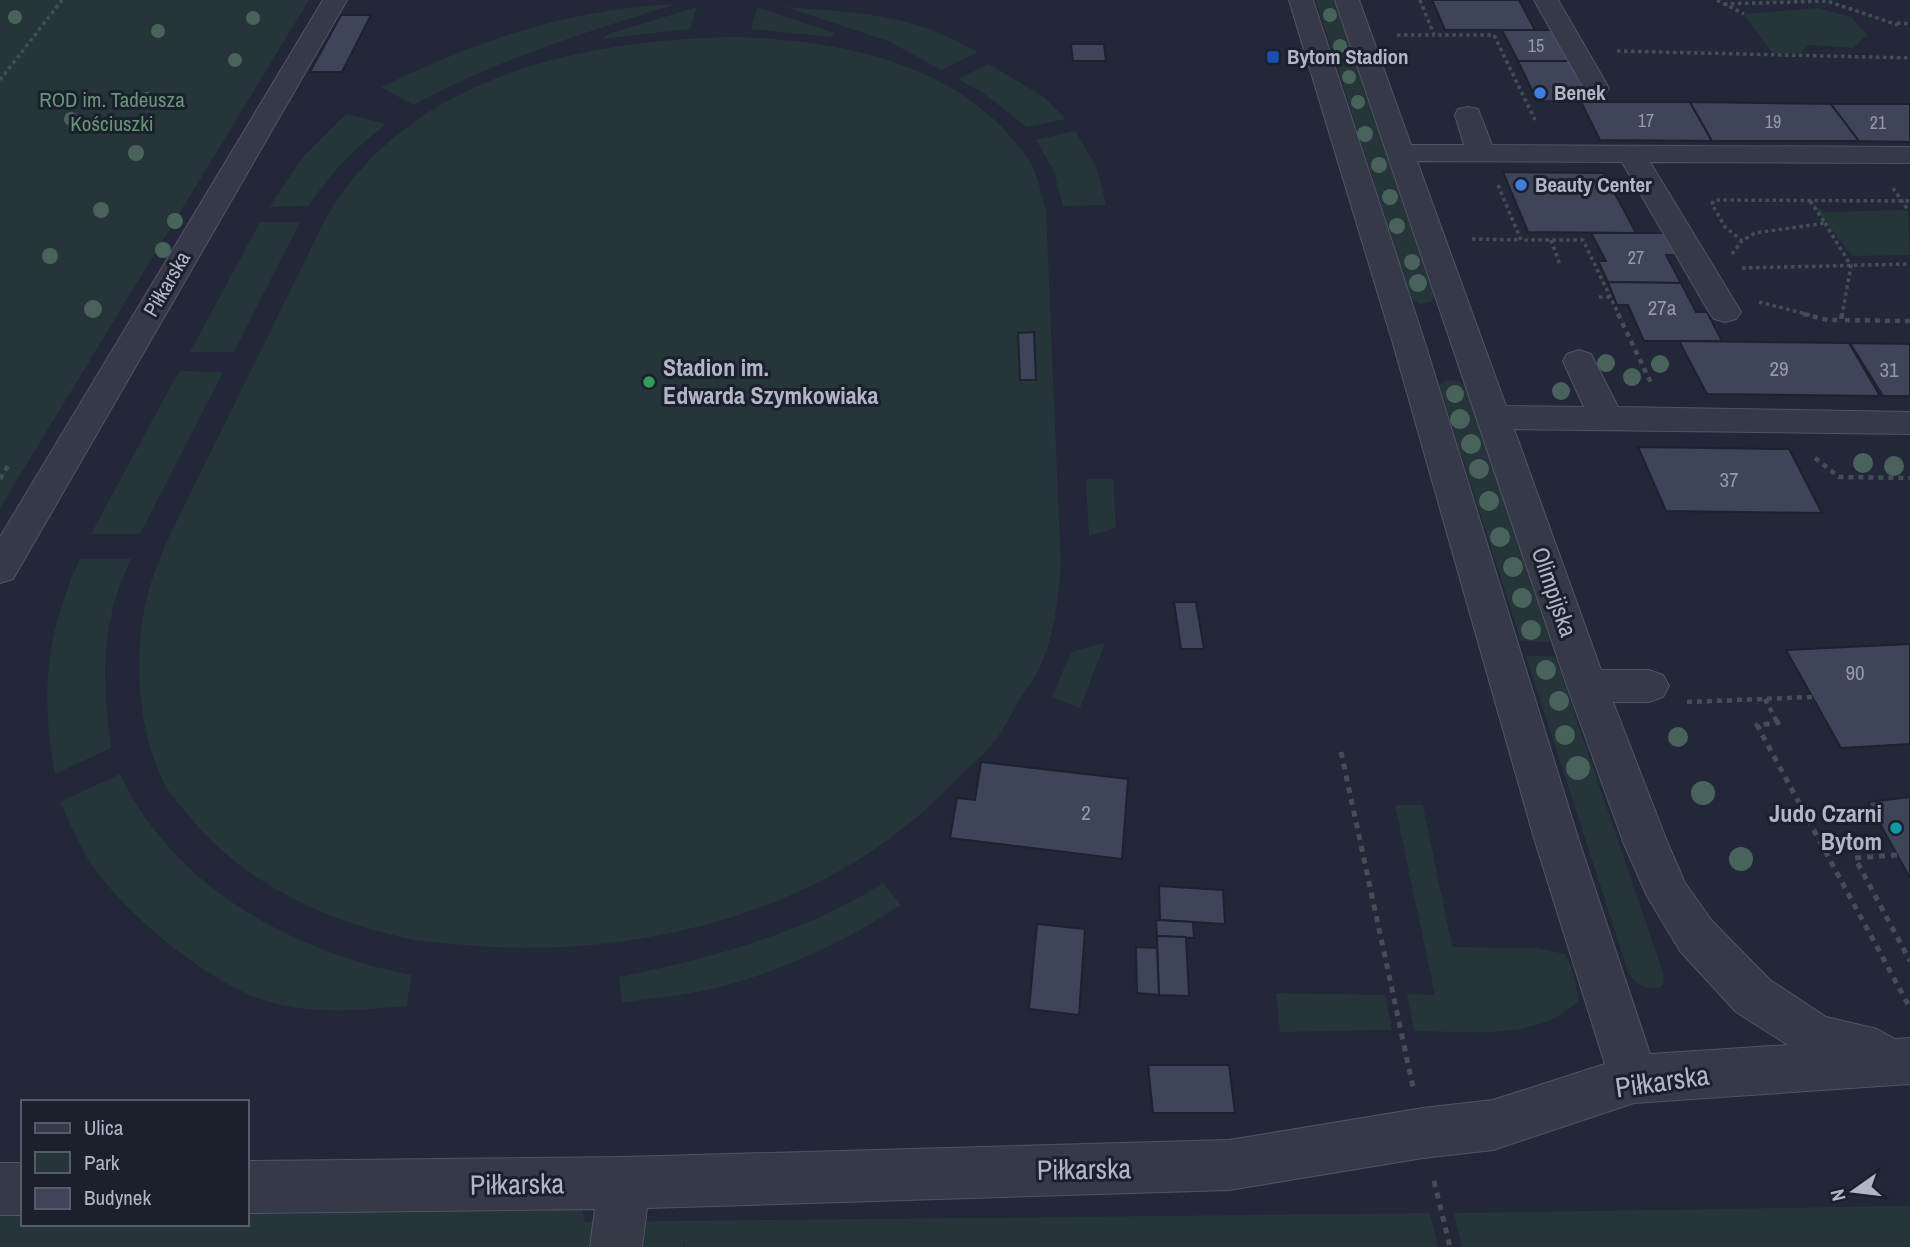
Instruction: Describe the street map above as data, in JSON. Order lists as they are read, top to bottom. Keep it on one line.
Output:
{"streets":{"street":["Piłkarska","Olimpijska"]},"crossings":[["Piłkarska","Olimpijska"]],"parks":["ROD im. Tadeusza Kościuszki"],"places":{"transit":["Bytom Stadion"],"other":["Benek","Beauty Center","Stadion im. Edwarda Szymkowiaka","Judo Czarni Bytom"]},"house_numbers":["15","17","19","21","27","27a","29","31","37","90","2"],"legend":["Ulica","Park","Budynek"],"north":"left"}
